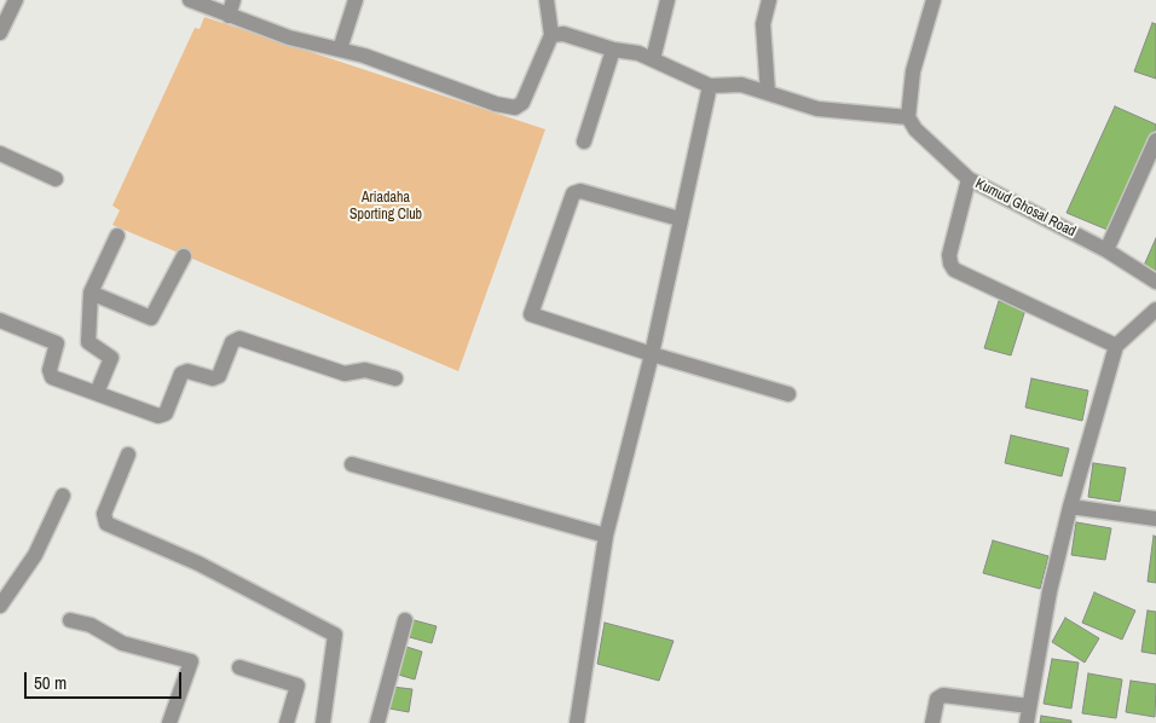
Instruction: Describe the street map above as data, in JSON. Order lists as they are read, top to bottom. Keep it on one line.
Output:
{"streets":{"street":["Kumud Ghosal Road"]},"parks":["Ariadaha Sporting Club"],"scale_bar":"50 m"}
